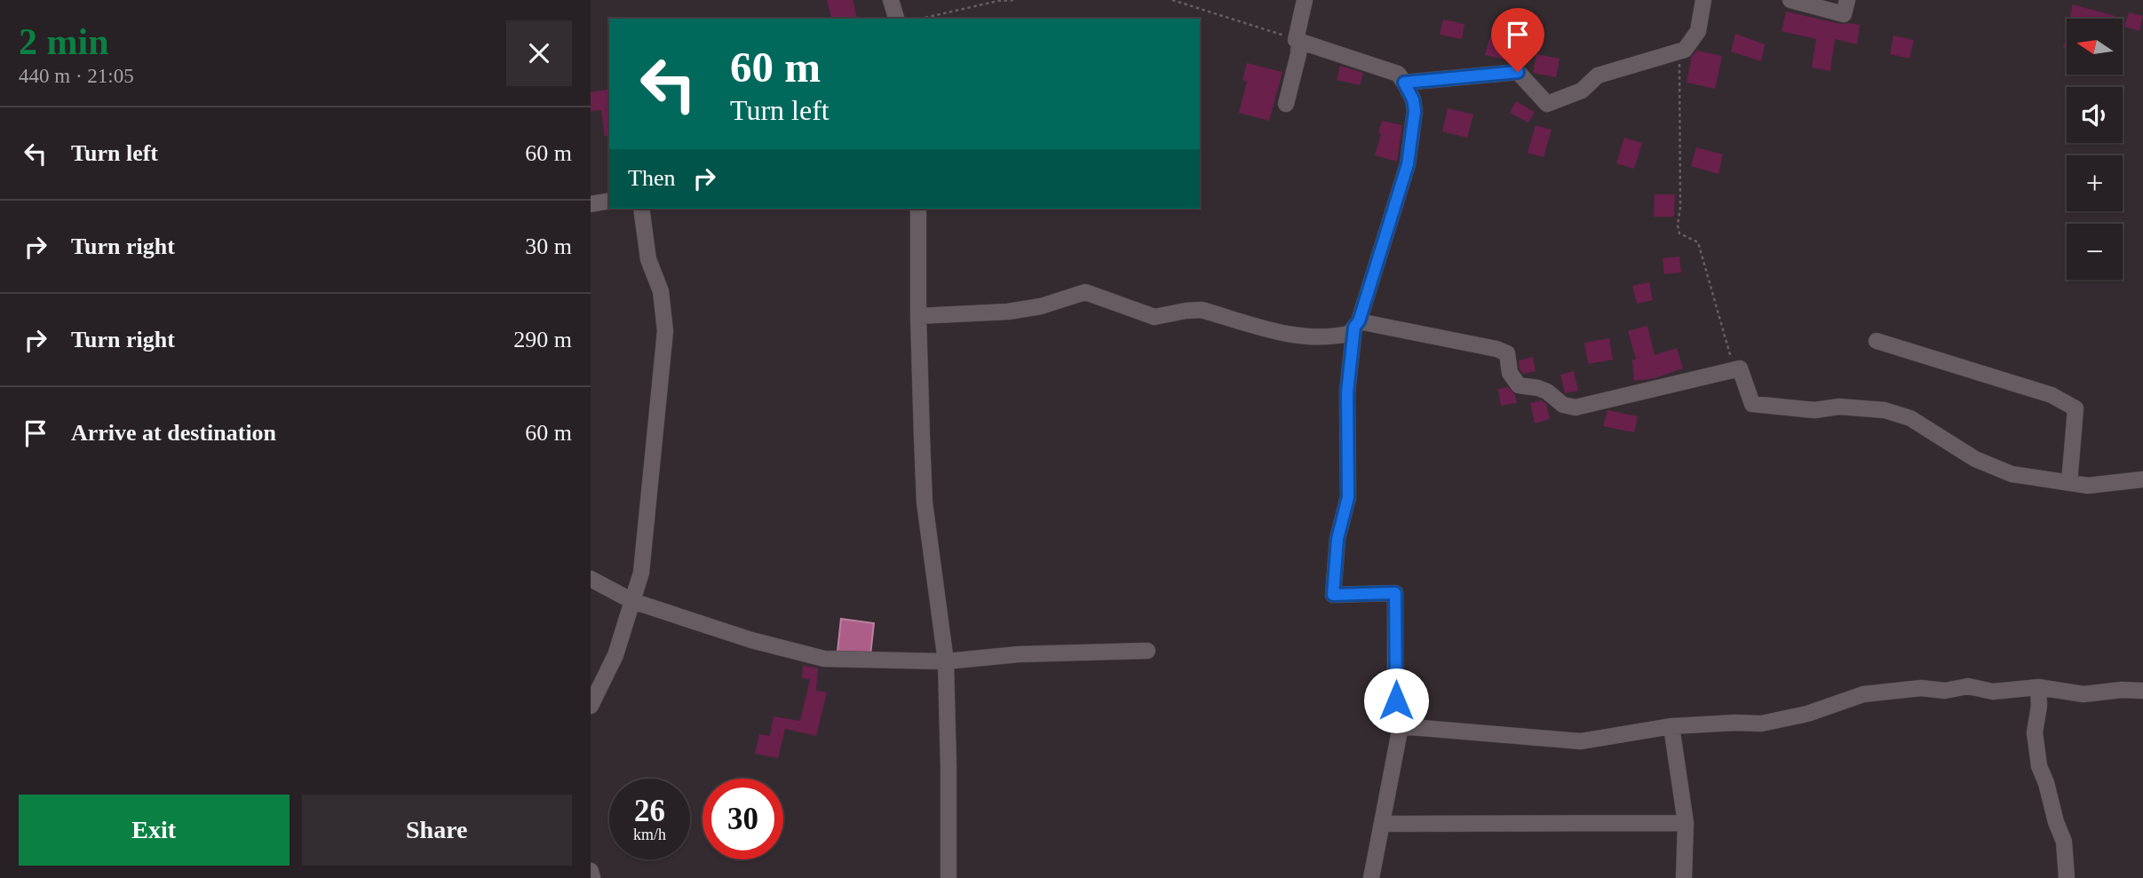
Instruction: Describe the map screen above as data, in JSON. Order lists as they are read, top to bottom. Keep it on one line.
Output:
{"north":"left","page":{"heading":["2 min","440 m · 21:05"],"map_buttons":["+","−"],"turn":["60 m","Turn left"],"list":[{"name":"Turn left","value":"60 m"},{"name":"Turn right","value":"30 m"},{"name":"Turn right","value":"290 m"},{"name":"Arrive at destination","value":"60 m"}],"then":"Then","speed":"26 km/h","limit":"30","buttons":["Exit","Share"]}}
